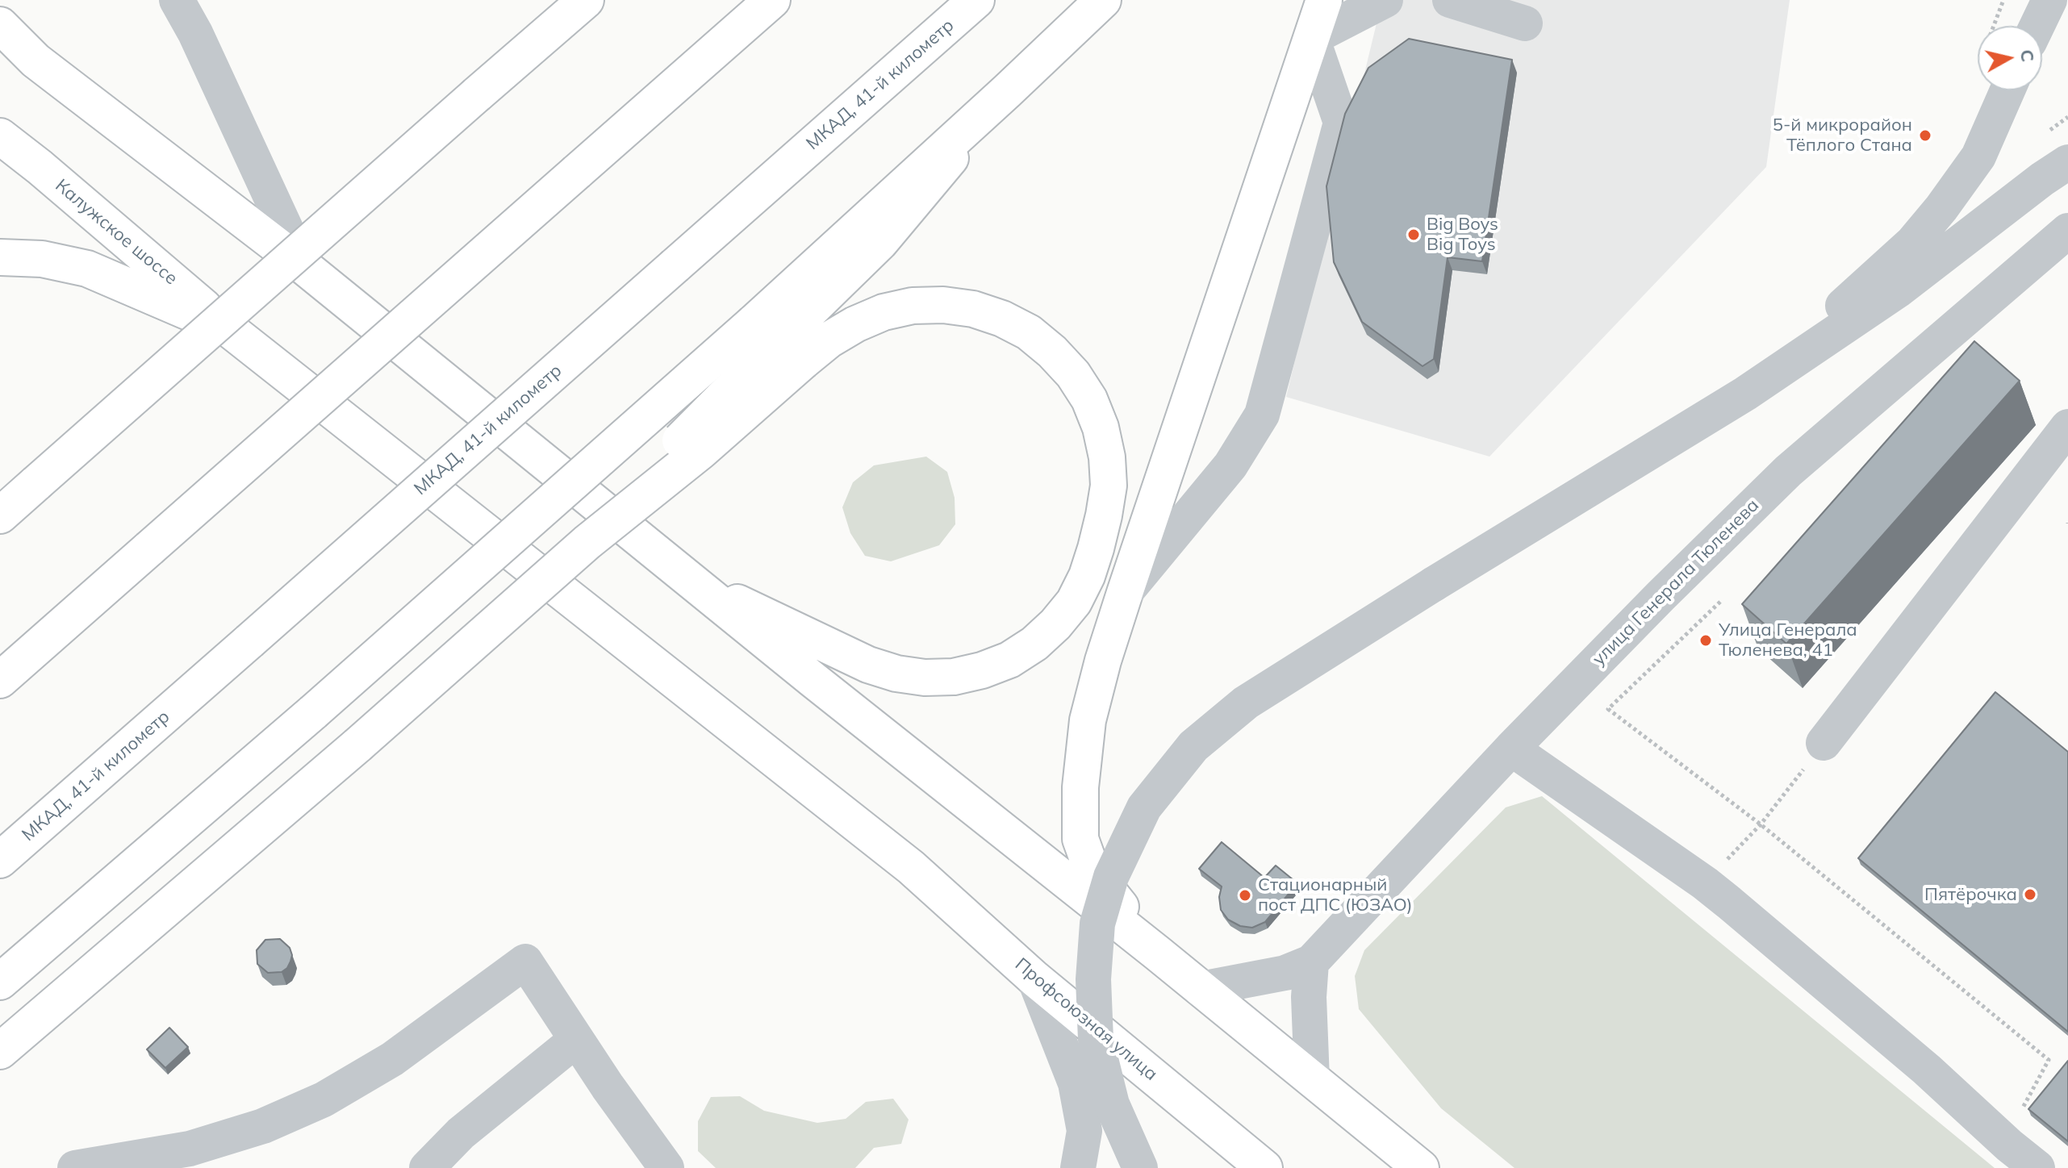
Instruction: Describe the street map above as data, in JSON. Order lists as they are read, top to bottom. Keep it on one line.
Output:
{"streets":{"main road":["МКАД, 41-й километр","Калужское шоссе","Профсоюзная улица"],"street":["улица Генерала Тюленева"]},"crossings":[["Калужское шоссе","Профсоюзная улица"]],"places":["5-й микрорайон Тёплого Стана","Big Boys Big Toys","Улица Генерала Тюленева, 41","Пятёрочка","Стационарный пост ДПС (ЮЗАО)"],"north":"right"}
